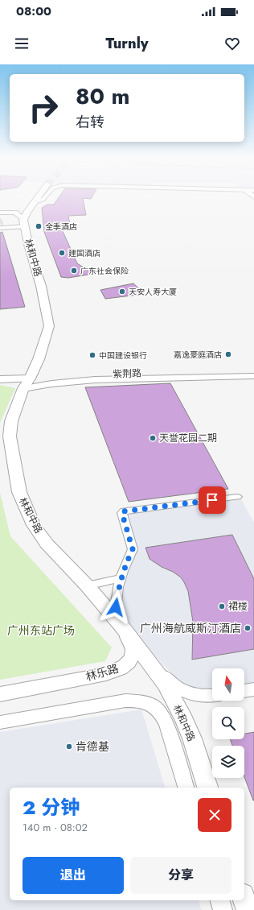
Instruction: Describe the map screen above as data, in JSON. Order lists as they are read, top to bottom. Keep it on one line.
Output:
{"streets":{"main road":["林和中路","紫荆路","林乐路"]},"crossings":[["林和中路","紫荆路"],["林和中路","林乐路"]],"parks":["广州东站广场"],"places":["全季酒店","建国酒店","广东社会保险","天安人寿大厦","嘉逸豪庭酒店","中国建设银行","天誉花园二期","裙楼","广州海航威斯汀酒店","肯德基"],"north":"top","page":{"status":"08:00","header":"Turnly","turn":["80 m","右转"],"heading":["2 分钟","140 m · 08:02"],"buttons":["退出","分享"]}}
